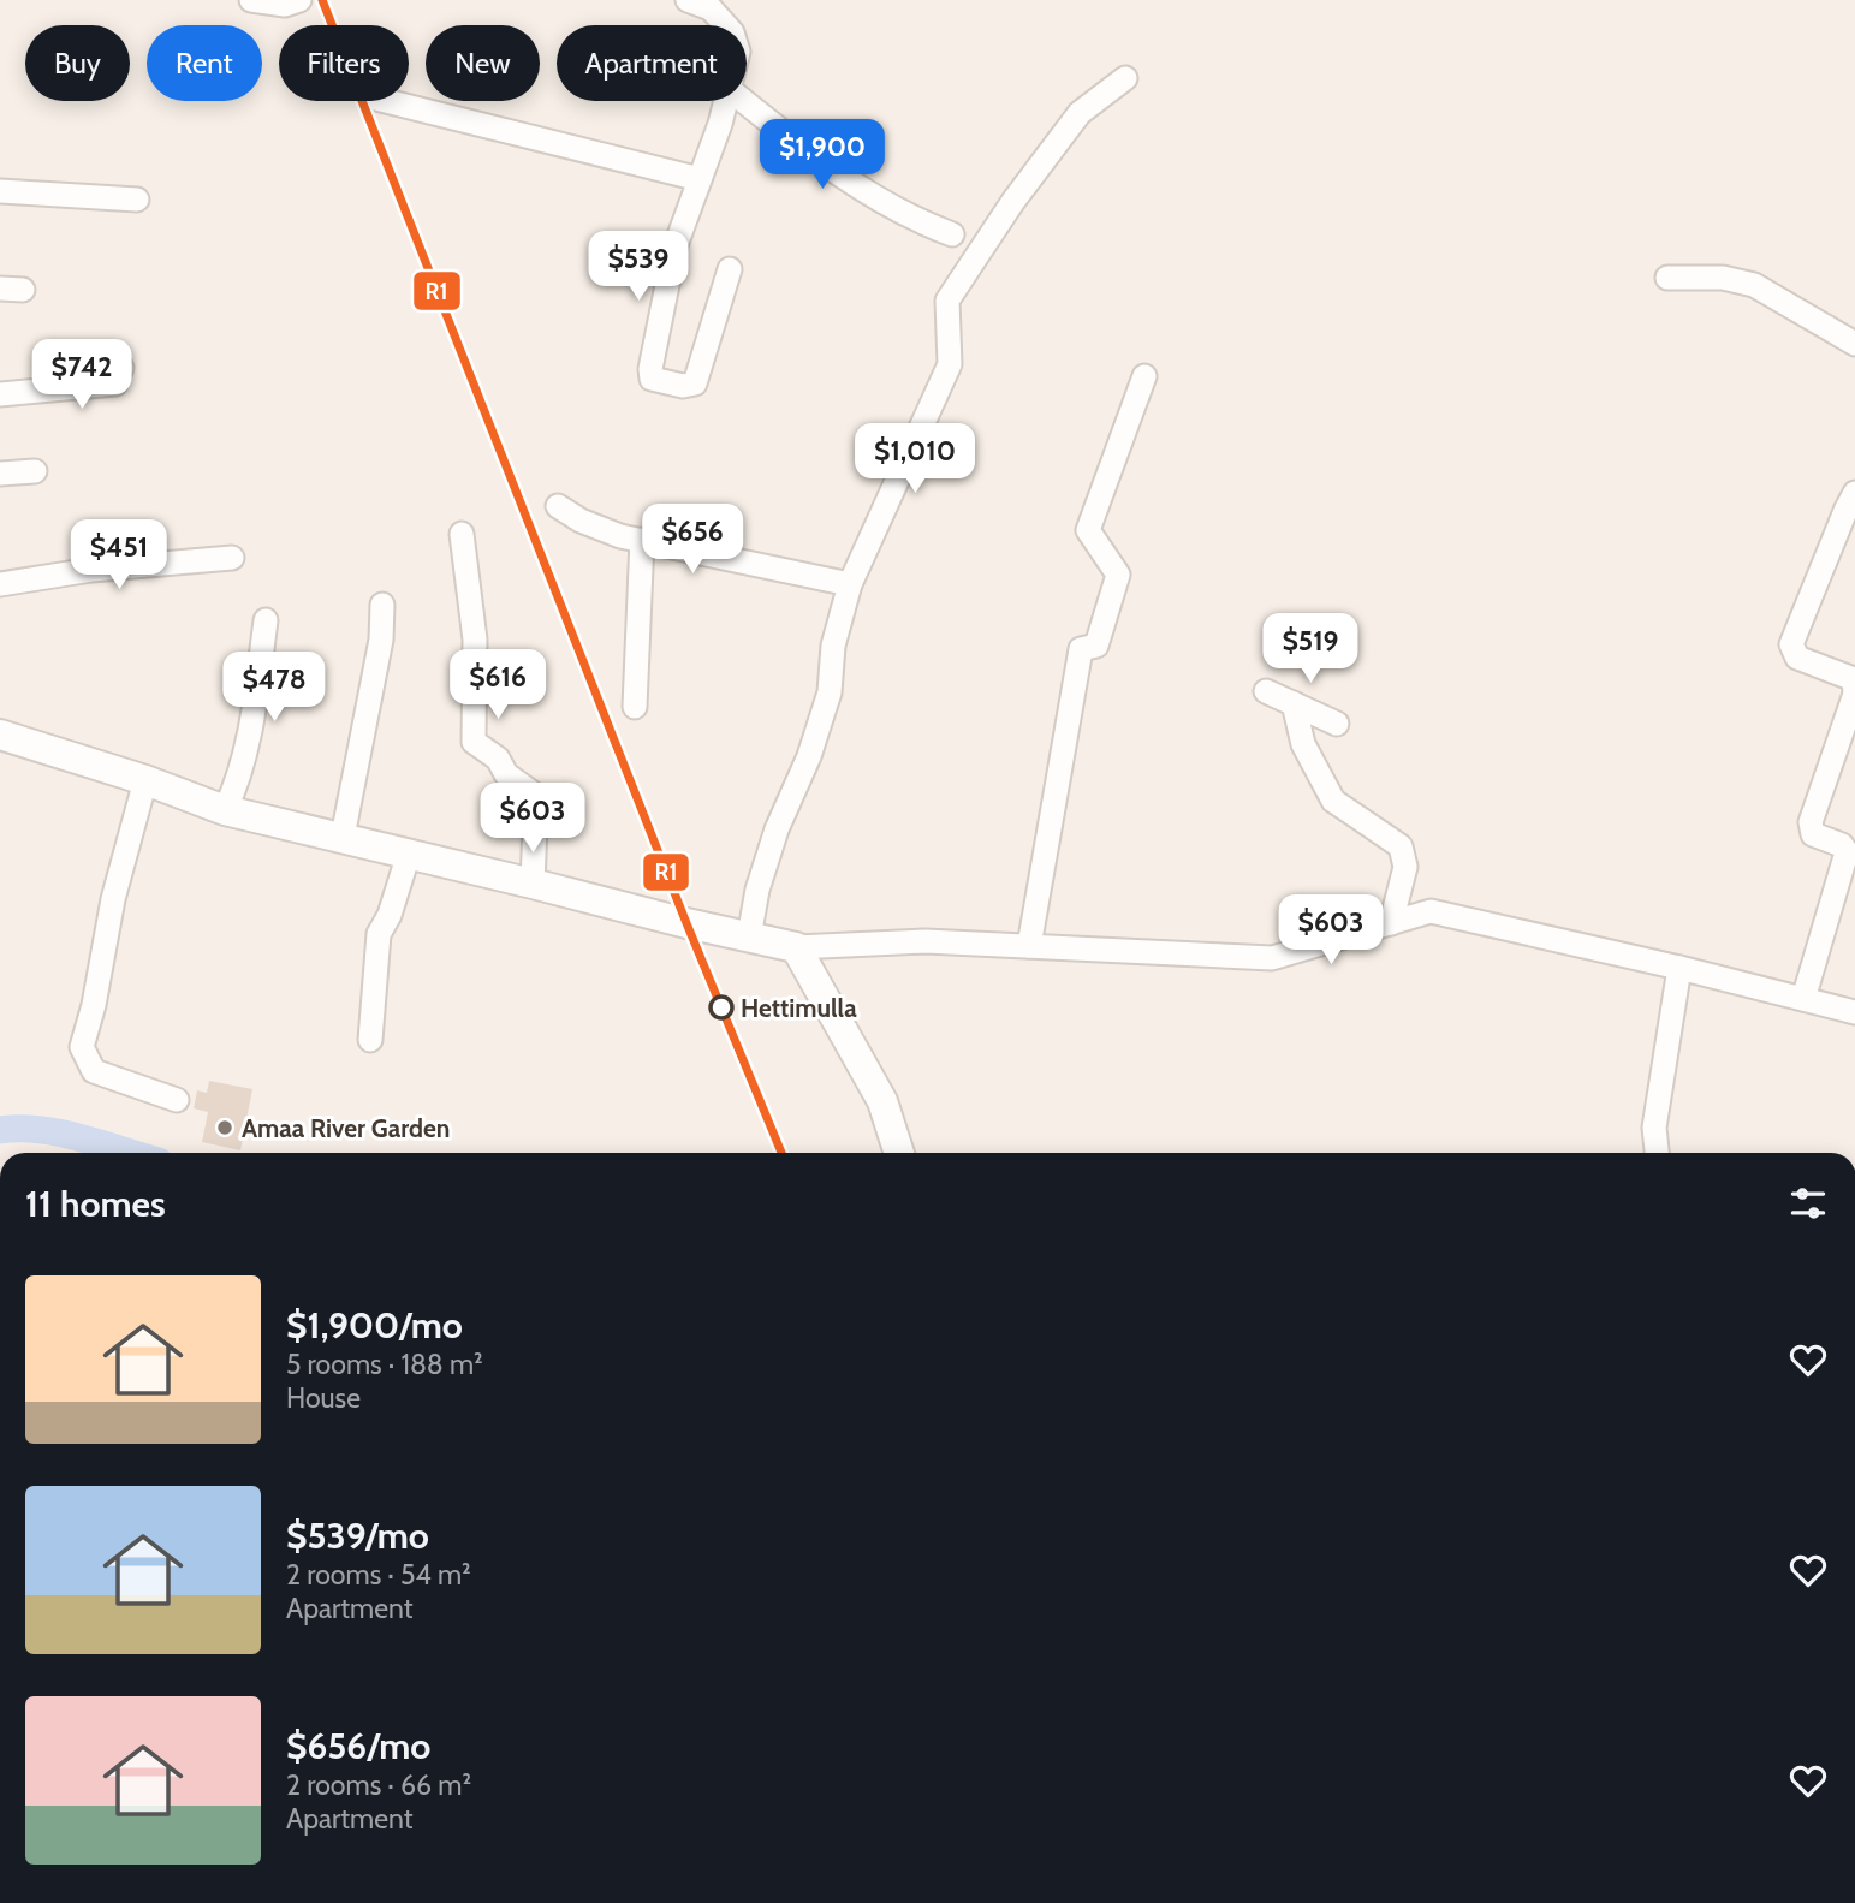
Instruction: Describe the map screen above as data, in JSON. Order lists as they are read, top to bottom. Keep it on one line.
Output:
{"places":["Hettimulla","Amaa River Garden"],"lines":["transit line R1"],"page":{"chip":["Buy","Rent","Filters","New","Apartment"],"price":["$1,900","$539","$742","$1,010","$656","$451","$519","$616","$478","$603","$603"],"heading":"11 homes","list":[{"name":"$1,900/mo","note":"5 rooms · 188 m² · House"},{"name":"$539/mo","note":"2 rooms · 54 m² · Apartment"},{"name":"$656/mo","note":"2 rooms · 66 m² · Apartment"}]}}
